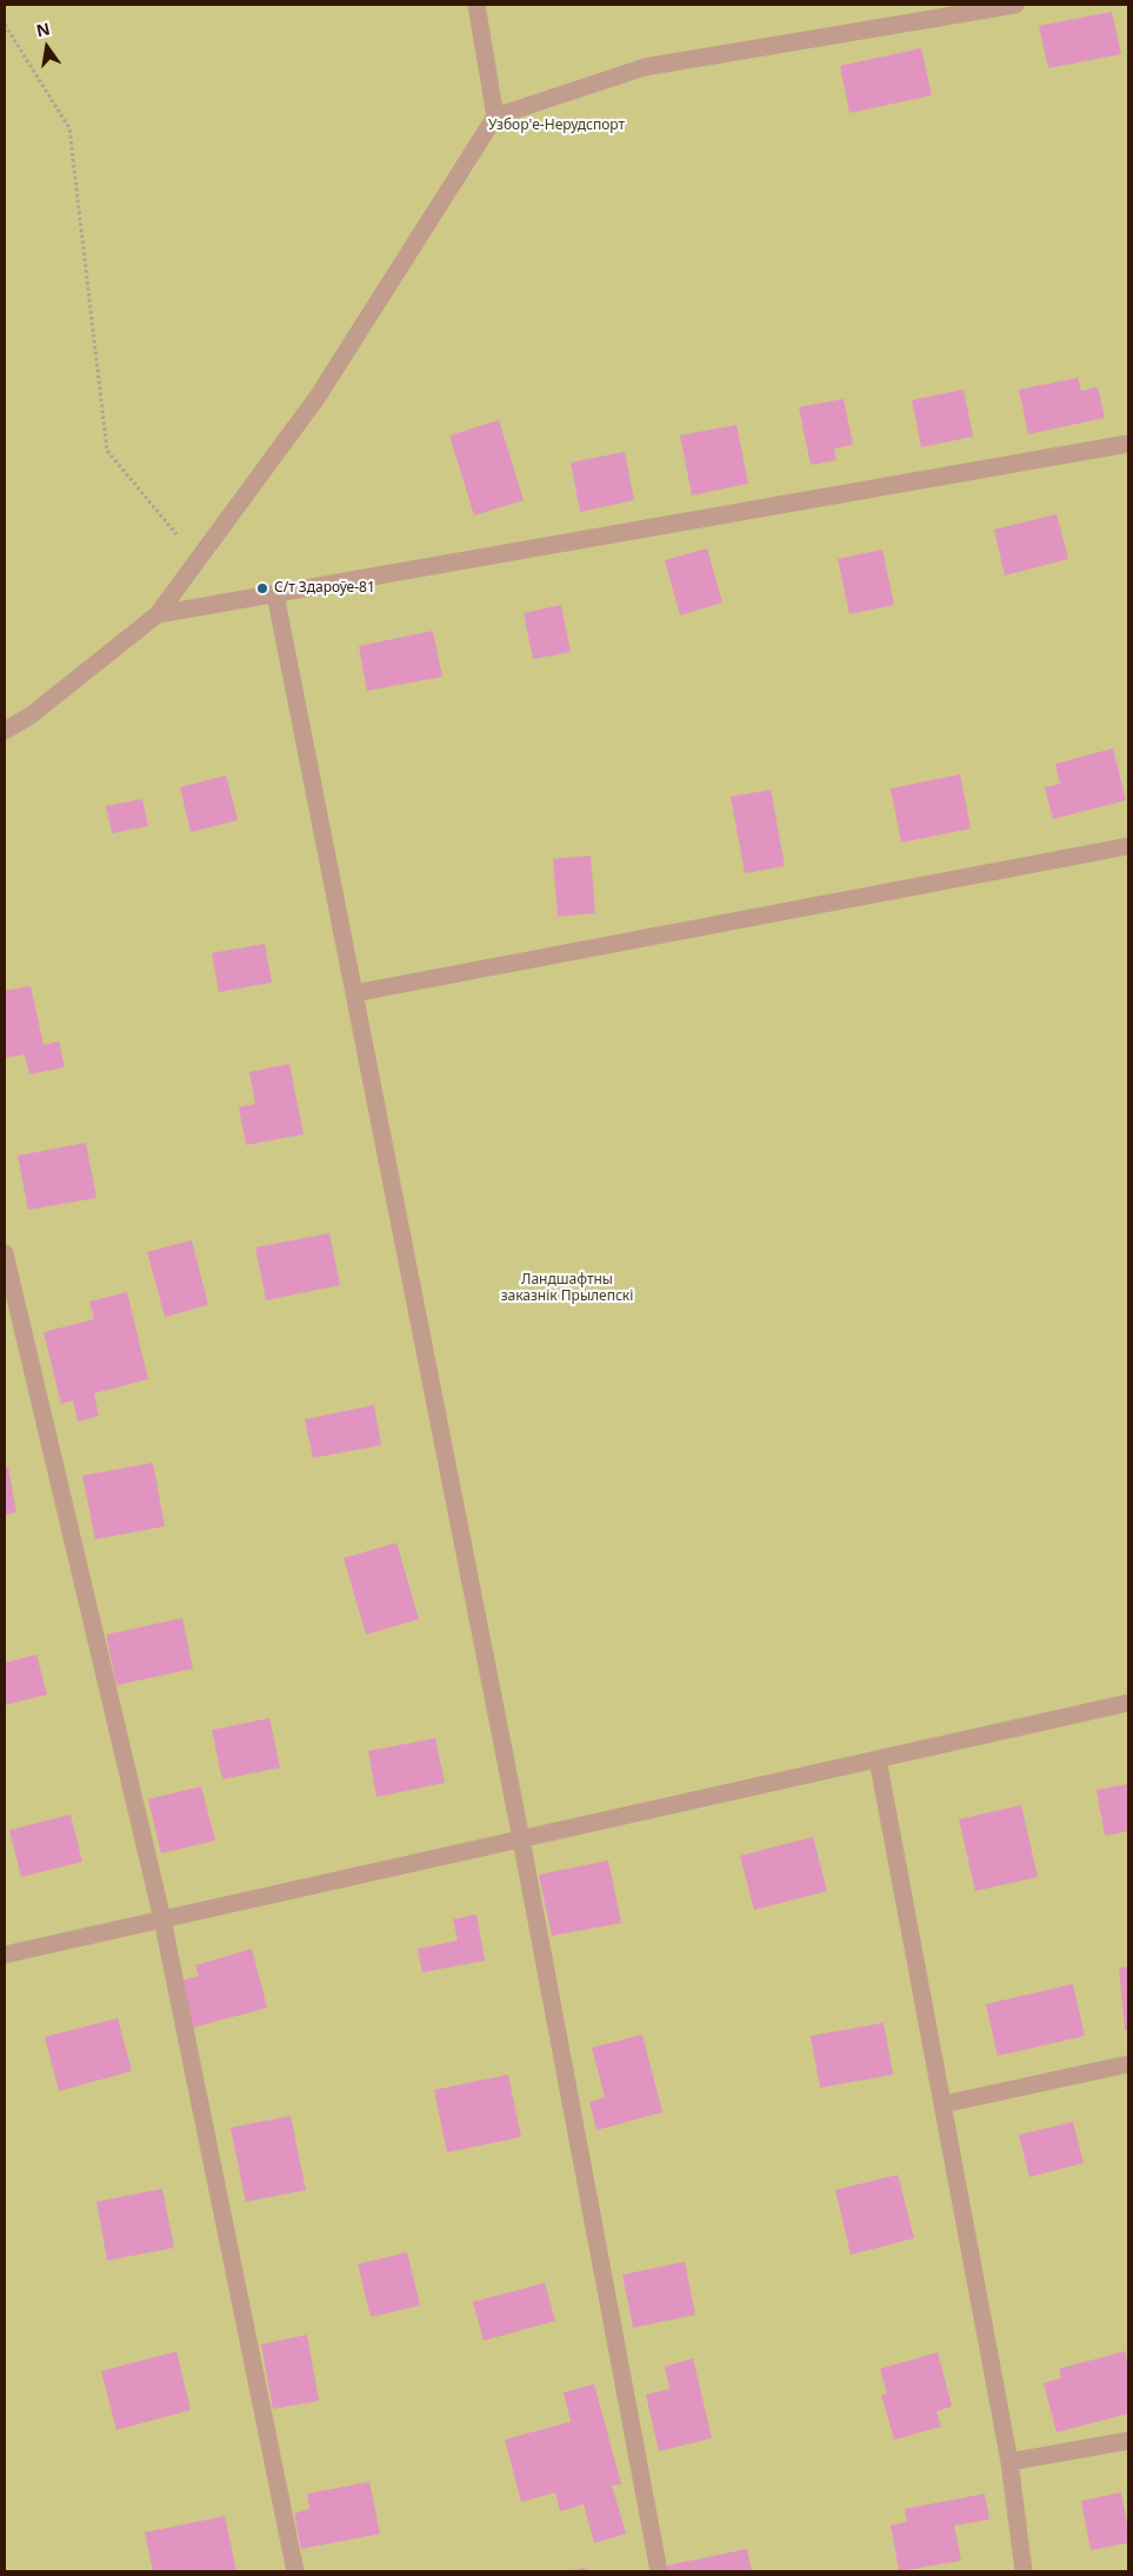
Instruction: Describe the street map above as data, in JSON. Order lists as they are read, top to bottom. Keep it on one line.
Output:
{"parks":["Узбор'е-Нерудспорт","Ландшафтны заказнік Прылепскі"],"places":["С/т Здароўе-81"],"north":"top"}
